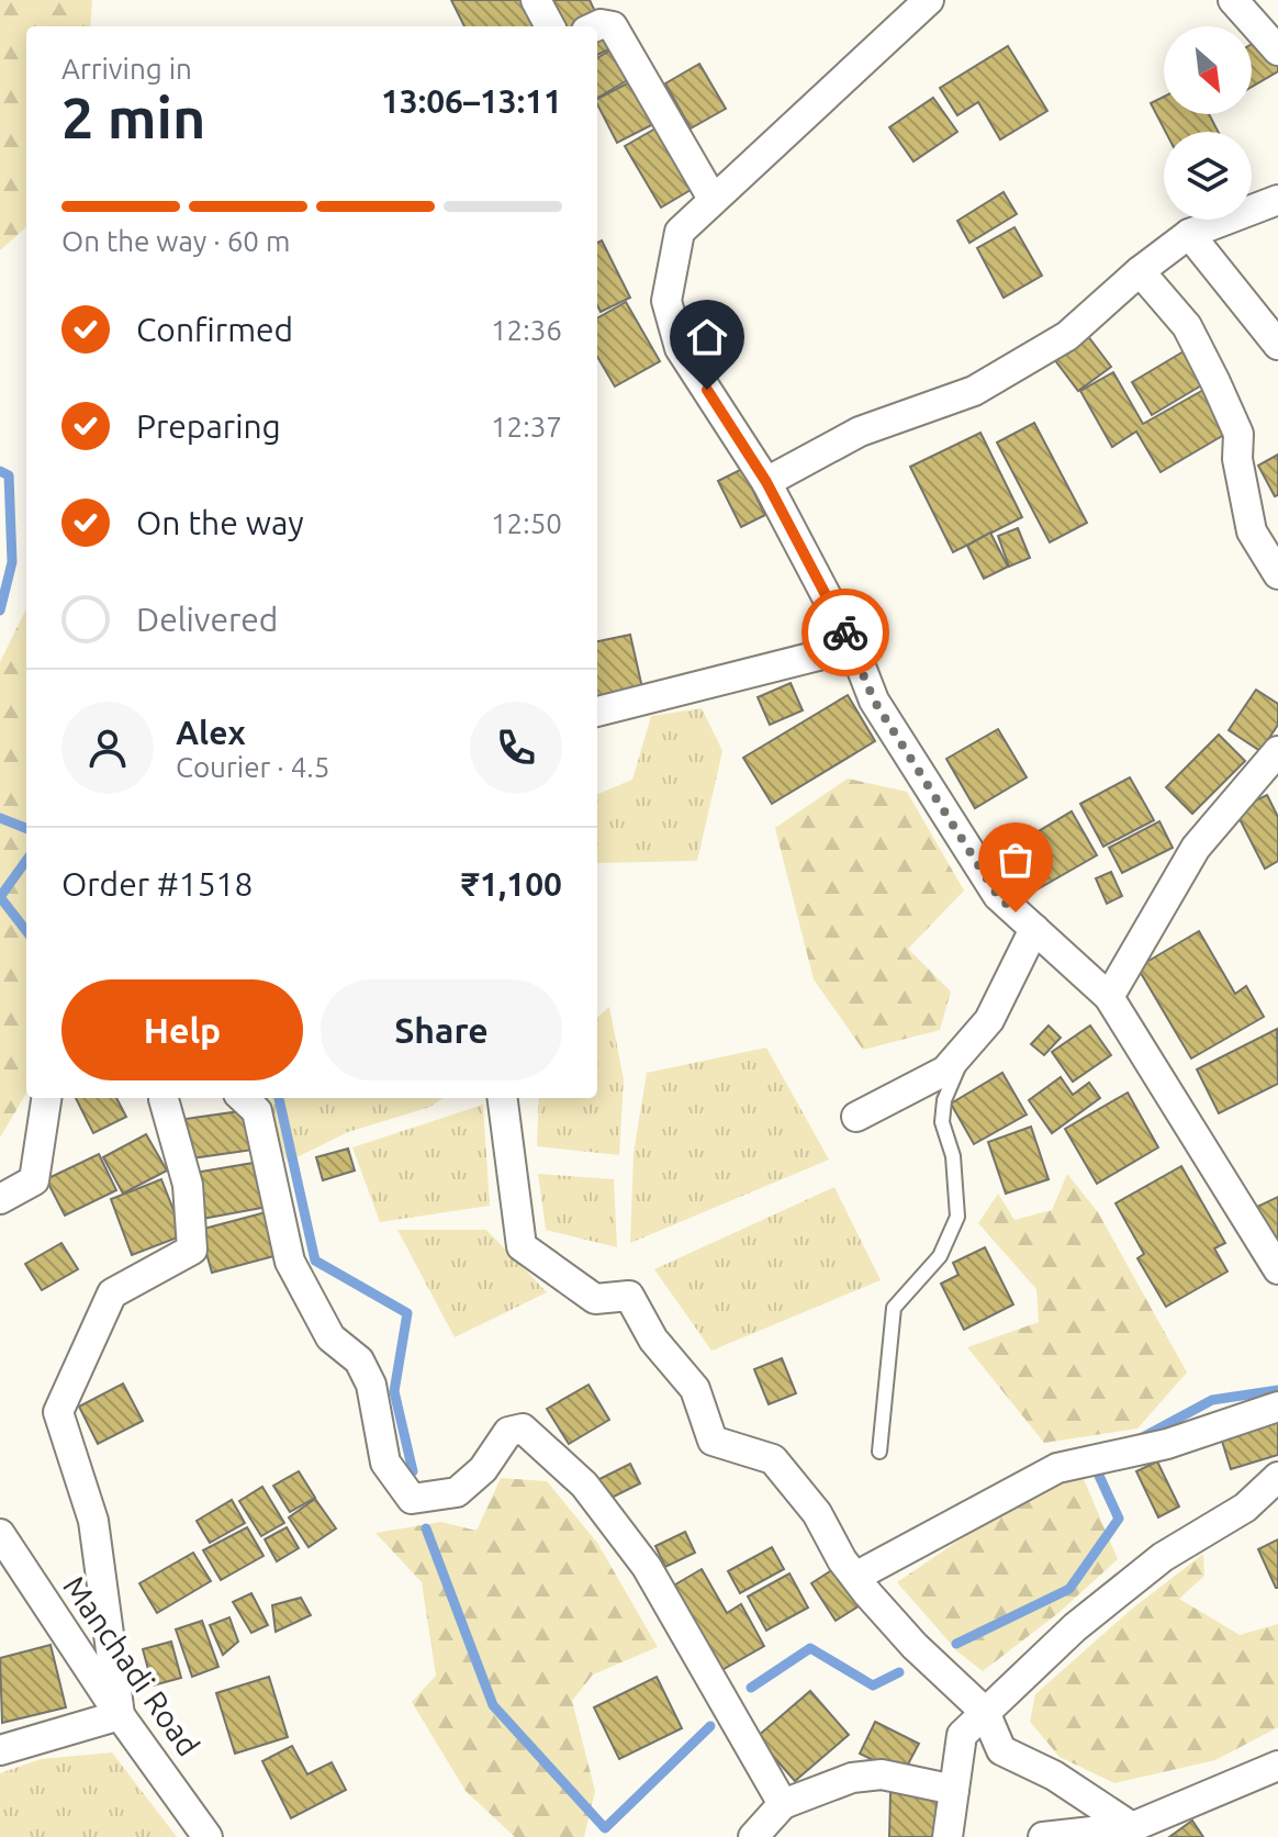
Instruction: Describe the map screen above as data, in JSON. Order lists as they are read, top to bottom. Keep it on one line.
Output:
{"streets":{"street":["Manchadi Road"]},"north":"bottom right","page":{"heading":["2 min","Arriving in","13:06–13:11"],"panel":["Alex","Courier · 4.5","Order #1518","₹1,100"],"bar":"On the way · 60 m","list":[["Confirmed","12:36"],["Preparing","12:37"],["On the way","12:50"],"Delivered"],"buttons":["Help","Share"]}}
